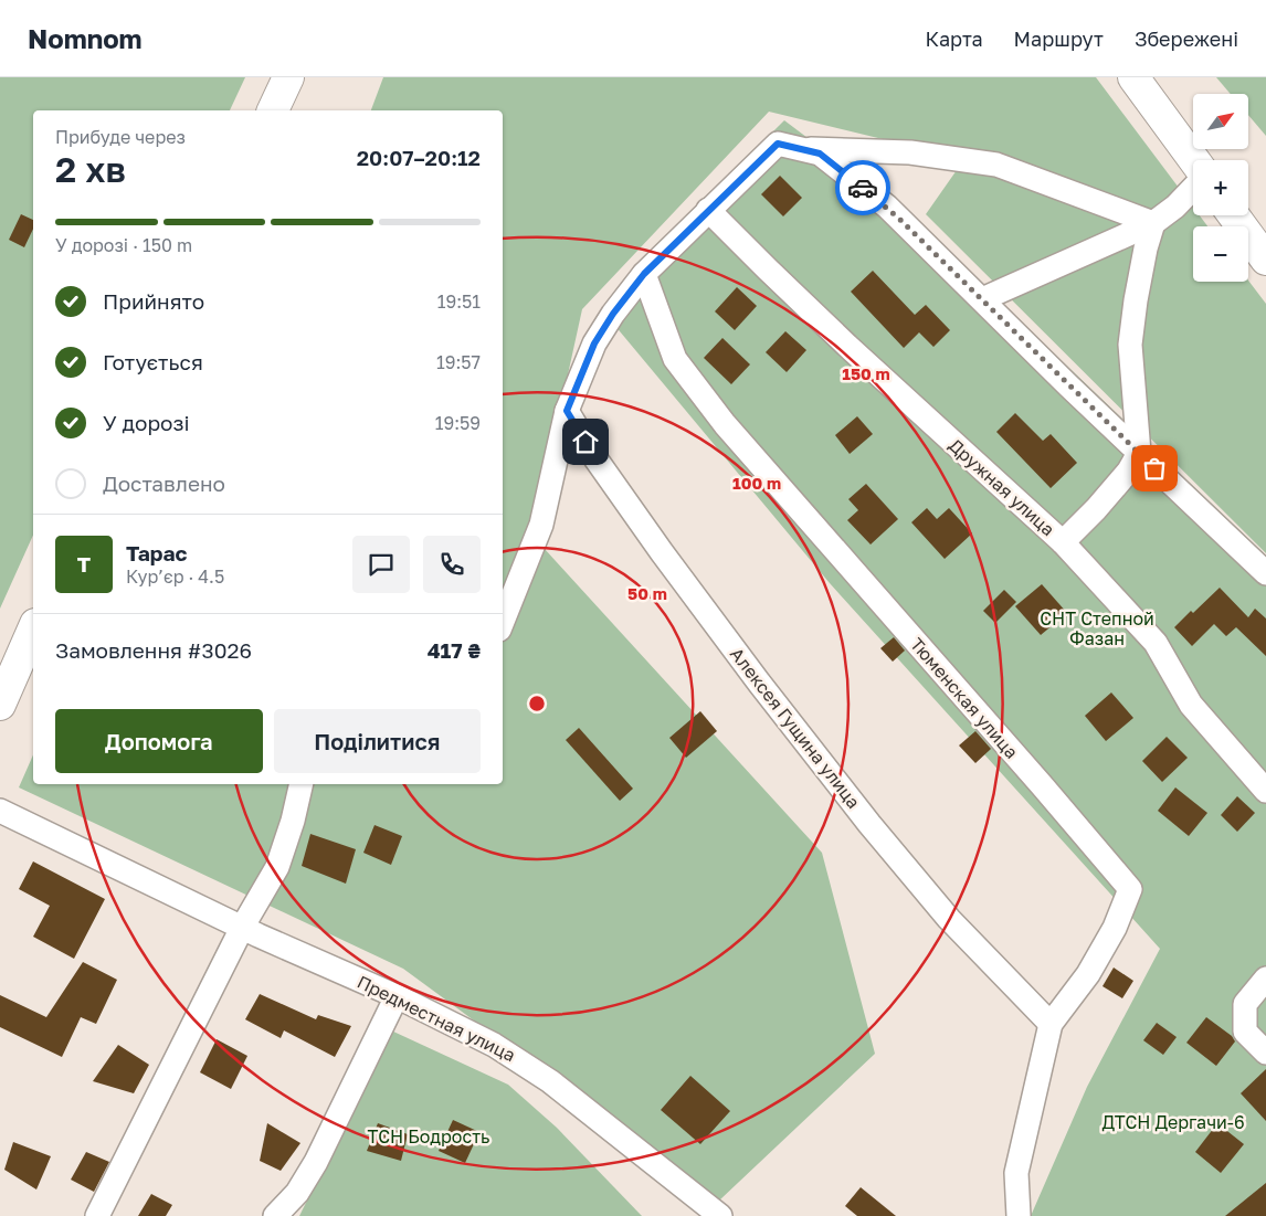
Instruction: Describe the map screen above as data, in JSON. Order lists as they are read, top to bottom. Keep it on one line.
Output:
{"streets":{"street":["Дружная улица","Тюменская улица","Алексея Гущина улица","Предместная улица"]},"crossings":[["Тюменская улица","Алексея Гущина улица"]],"parks":["СНТ Степной Фазан","ДТСН Дергачи-6","ТСН Бодрость"],"north":"top right","page":{"header":"Nomnom","nav":["Карта","Маршрут","Збережені"],"map_buttons":["+","−"],"heading":["2 хв","Прибуде через","20:07–20:12"],"panel":["Тарас","Кур’єр · 4.5","Замовлення #3026","417 ₴"],"bar":"У дорозі · 150 m","list":[["Прийнято","19:51"],["Готується","19:57"],["У дорозі","19:59"],"Доставлено"],"round":"Т","buttons":["Допомога","Поділитися"]},"rings":["150 m","100 m","50 m"]}
